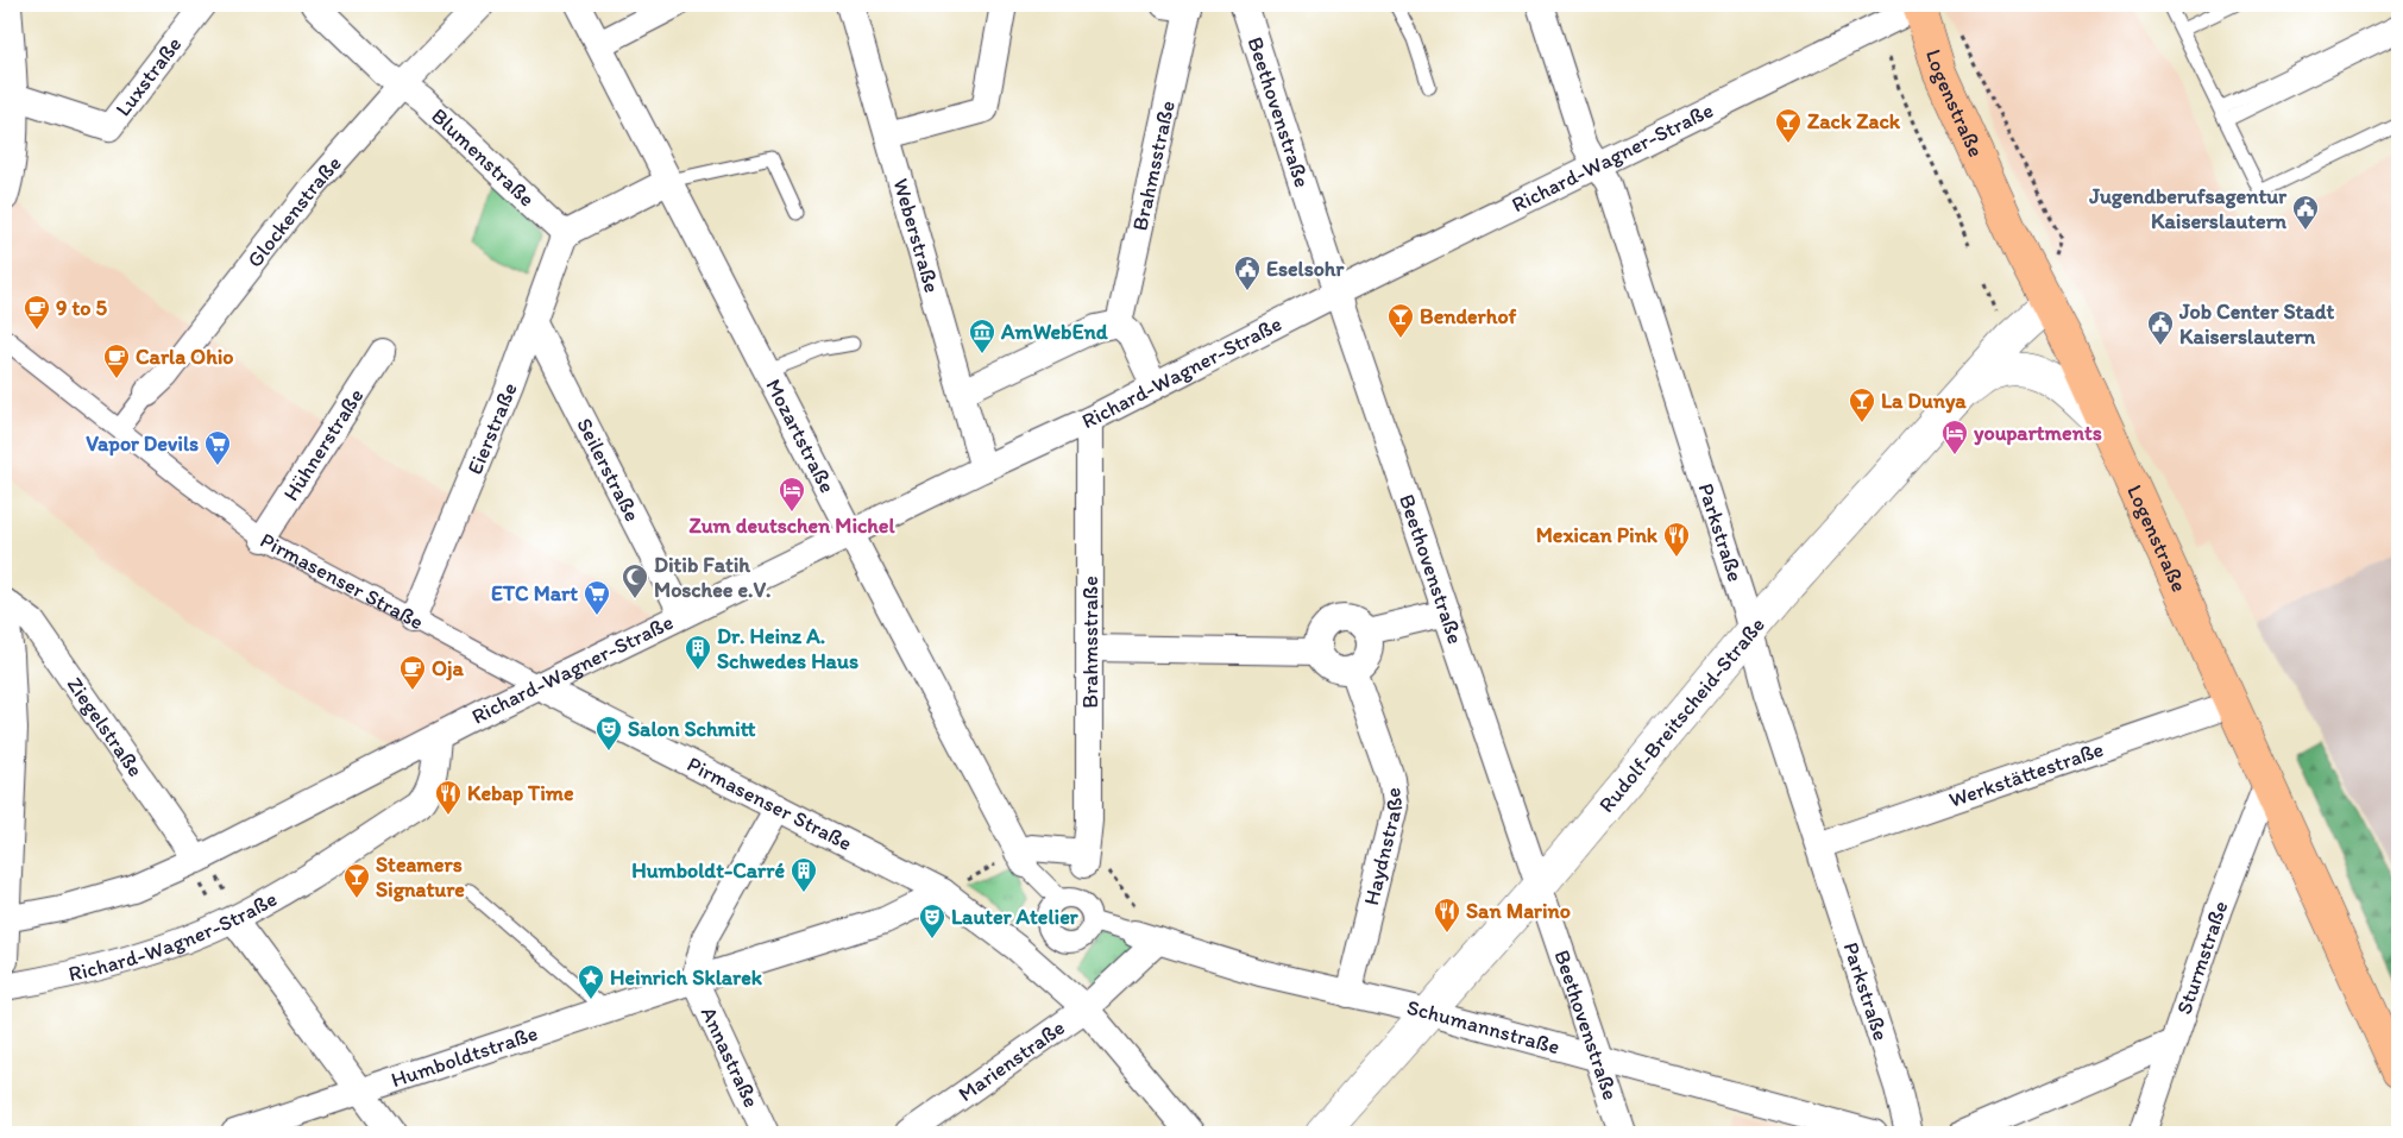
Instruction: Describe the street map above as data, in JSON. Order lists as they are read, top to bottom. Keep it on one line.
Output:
{"streets":{"main road":["Logenstraße"],"street":["Luxstraße","Beethovenstraße","Blumenstraße","Richard-Wagner-Straße","Brahmsstraße","Glockenstraße","Weberstraße","Eierstraße","Mozartstraße","Hühnerstraße","Seilerstraße","Parkstraße","Pirmasenser Straße","Rudolf-Breitscheid-Straße","Ziegelstraße","Werkstättestraße","Haydnstraße","Sturmstraße","Schumannstraße","Humboldtstraße","Annastraße","Marienstraße"]},"crossings":[["Logenstraße","Richard-Wagner-Straße"],["Logenstraße","Rudolf-Breitscheid-Straße"],["Logenstraße","Werkstättestraße"],["Logenstraße","Sturmstraße"],["Beethovenstraße","Richard-Wagner-Straße"],["Beethovenstraße","Rudolf-Breitscheid-Straße"],["Beethovenstraße","Schumannstraße"],["Blumenstraße","Glockenstraße"],["Blumenstraße","Eierstraße"],["Richard-Wagner-Straße","Brahmsstraße"],["Richard-Wagner-Straße","Weberstraße"],["Richard-Wagner-Straße","Mozartstraße"],["Richard-Wagner-Straße","Seilerstraße"],["Richard-Wagner-Straße","Parkstraße"],["Richard-Wagner-Straße","Pirmasenser Straße"],["Richard-Wagner-Straße","Ziegelstraße"],["Glockenstraße","Pirmasenser Straße"],["Eierstraße","Seilerstraße"],["Eierstraße","Pirmasenser Straße"],["Hühnerstraße","Pirmasenser Straße"],["Parkstraße","Rudolf-Breitscheid-Straße"],["Parkstraße","Werkstättestraße"],["Pirmasenser Straße","Humboldtstraße"],["Pirmasenser Straße","Marienstraße"],["Rudolf-Breitscheid-Straße","Schumannstraße"],["Haydnstraße","Schumannstraße"],["Humboldtstraße","Annastraße"]],"places":{"bar":["Zack Zack","Benderhof","La Dunya","Steamers Signature"],"public building":["Jugendberufsagentur Kaiserslautern","Eselsohr","Job Center Stadt Kaiserslautern"],"cafe":["9 to 5","Carla Ohio","Oja"],"museum":["AmWebEnd"],"hotel":["youpartments","Zum deutschen Michel"],"supermarket":["Vapor Devils","ETC Mart"],"restaurant":["Mexican Pink","Kebap Time","San Marino"],"mosque":["Ditib Fatih Moschee e.V."],"building":["Dr. Heinz A. Schwedes Haus","Humboldt-Carré"],"theatre":["Salon Schmitt","Lauter Atelier"],"place":["Heinrich Sklarek"]}}
